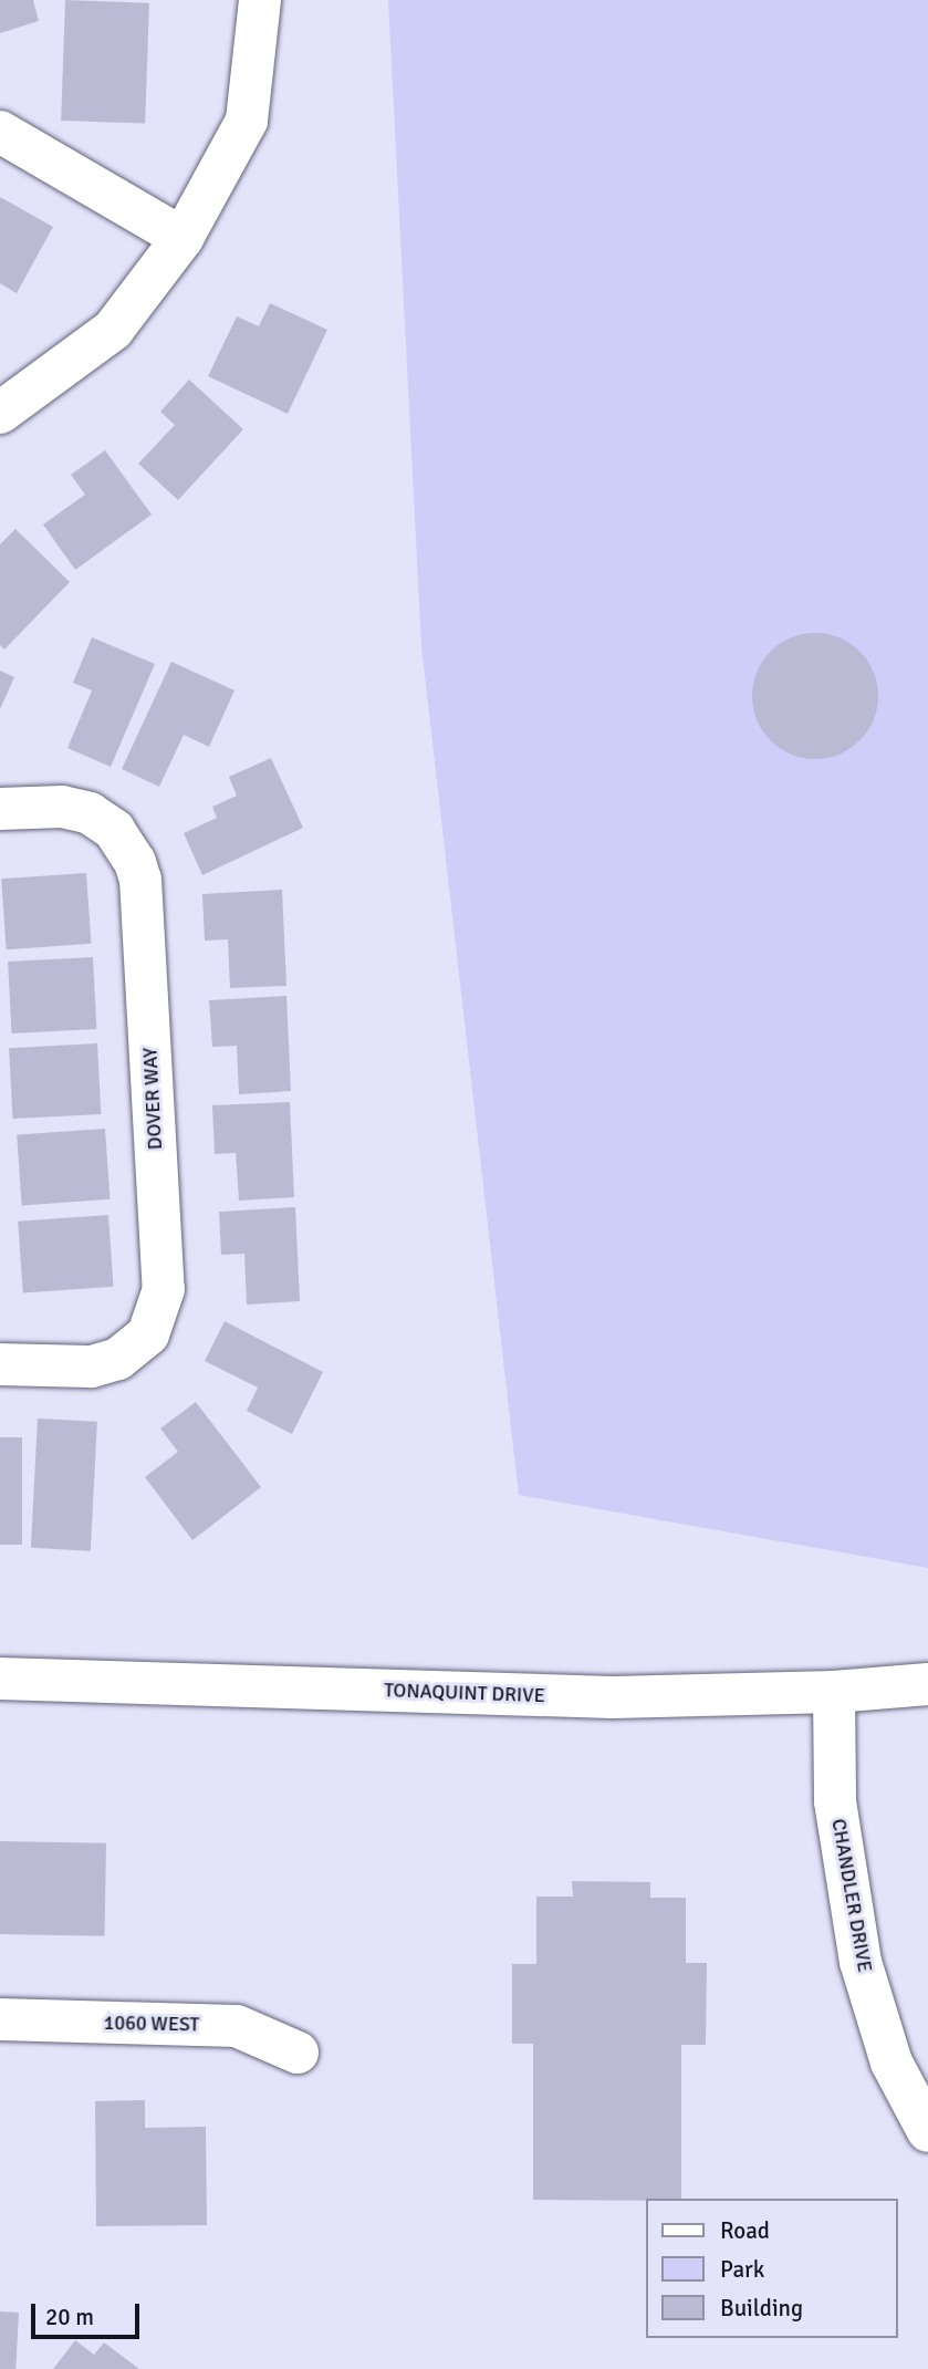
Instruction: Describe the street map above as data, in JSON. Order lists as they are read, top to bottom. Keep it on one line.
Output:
{"streets":{"street":["DOVER WAY","TONAQUINT DRIVE","CHANDLER DRIVE","1060 WEST"]},"crossings":[["TONAQUINT DRIVE","CHANDLER DRIVE"]],"legend":["Road","Park","Building"],"scale_bar":"20 m"}
